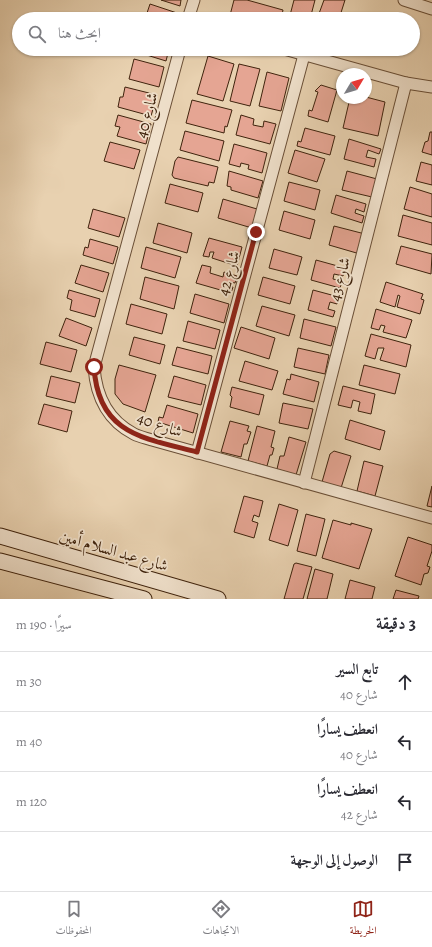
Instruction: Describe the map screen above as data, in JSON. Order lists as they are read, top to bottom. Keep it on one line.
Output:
{"streets":{"street":["شارع 40","شارع 42","شارع 43","شارع عبد السلام أمين"]},"crossings":[["شارع 40","شارع 42"],["شارع 40","شارع 43"]],"north":"top right","page":{"search":"ابحث هنا","heading":["3 دقيقة","سيرًا · 190 m"],"list":[["تابع السير","شارع 40","30 m"],["انعطف يسارًا","شارع 40","40 m"],["انعطف يسارًا","شارع 42","120 m"],"الوصول إلى الوجهة"],"nav":["الخريطة","الاتجاهات","المحفوظات"]}}
